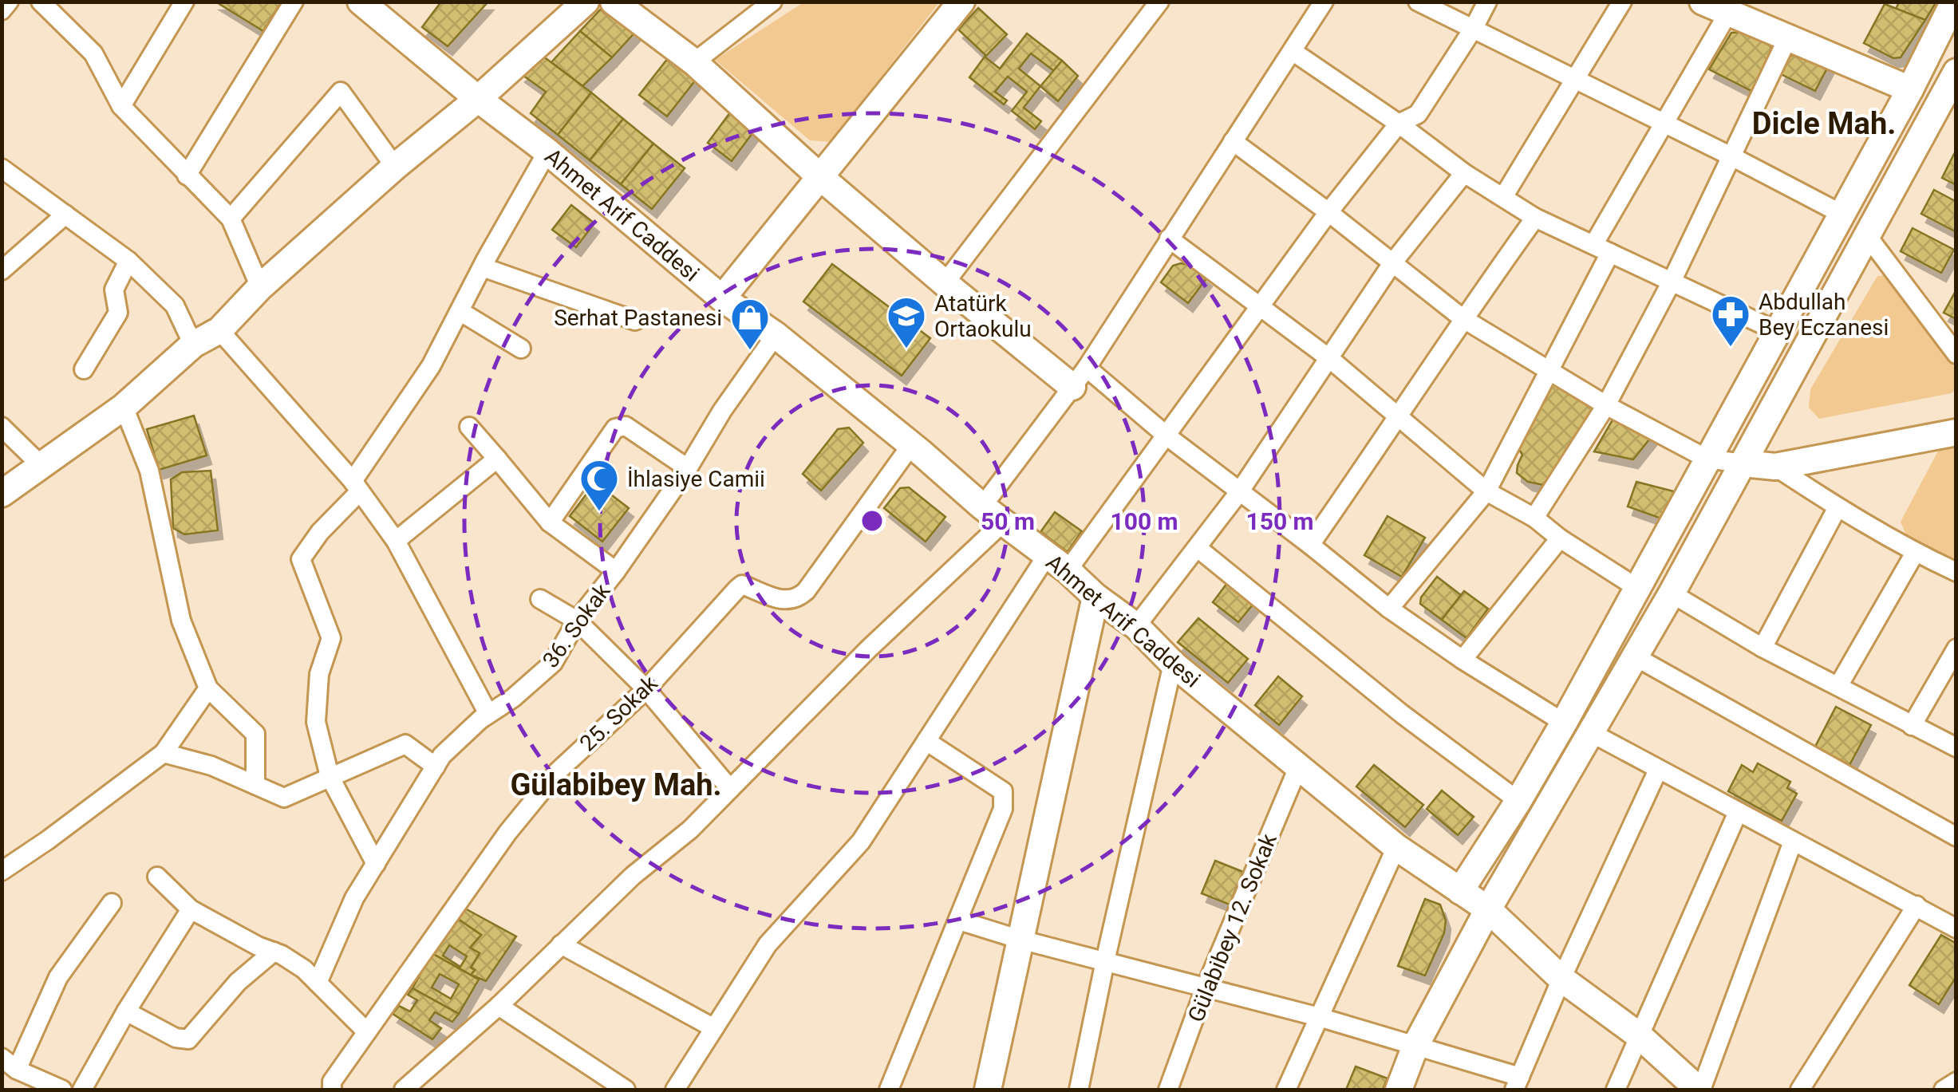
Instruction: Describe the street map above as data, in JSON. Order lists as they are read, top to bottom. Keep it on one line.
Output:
{"streets":{"street":["Ahmet Arif Caddesi","36. Sokak","25. Sokak","Gülabibey 12. Sokak"]},"crossings":[["Ahmet Arif Caddesi","36. Sokak"],["Ahmet Arif Caddesi","25. Sokak"],["Ahmet Arif Caddesi","Gülabibey 12. Sokak"]],"districts":["Dicle Mah.","Gülabibey Mah."],"places":{"pharmacy":["Abdullah Bey Eczanesi"],"school or university":["Atatürk Ortaokulu"],"shop":["Serhat Pastanesi"],"mosque":["İhlasiye Camii"]},"rings":["50 m","100 m","150 m"]}
